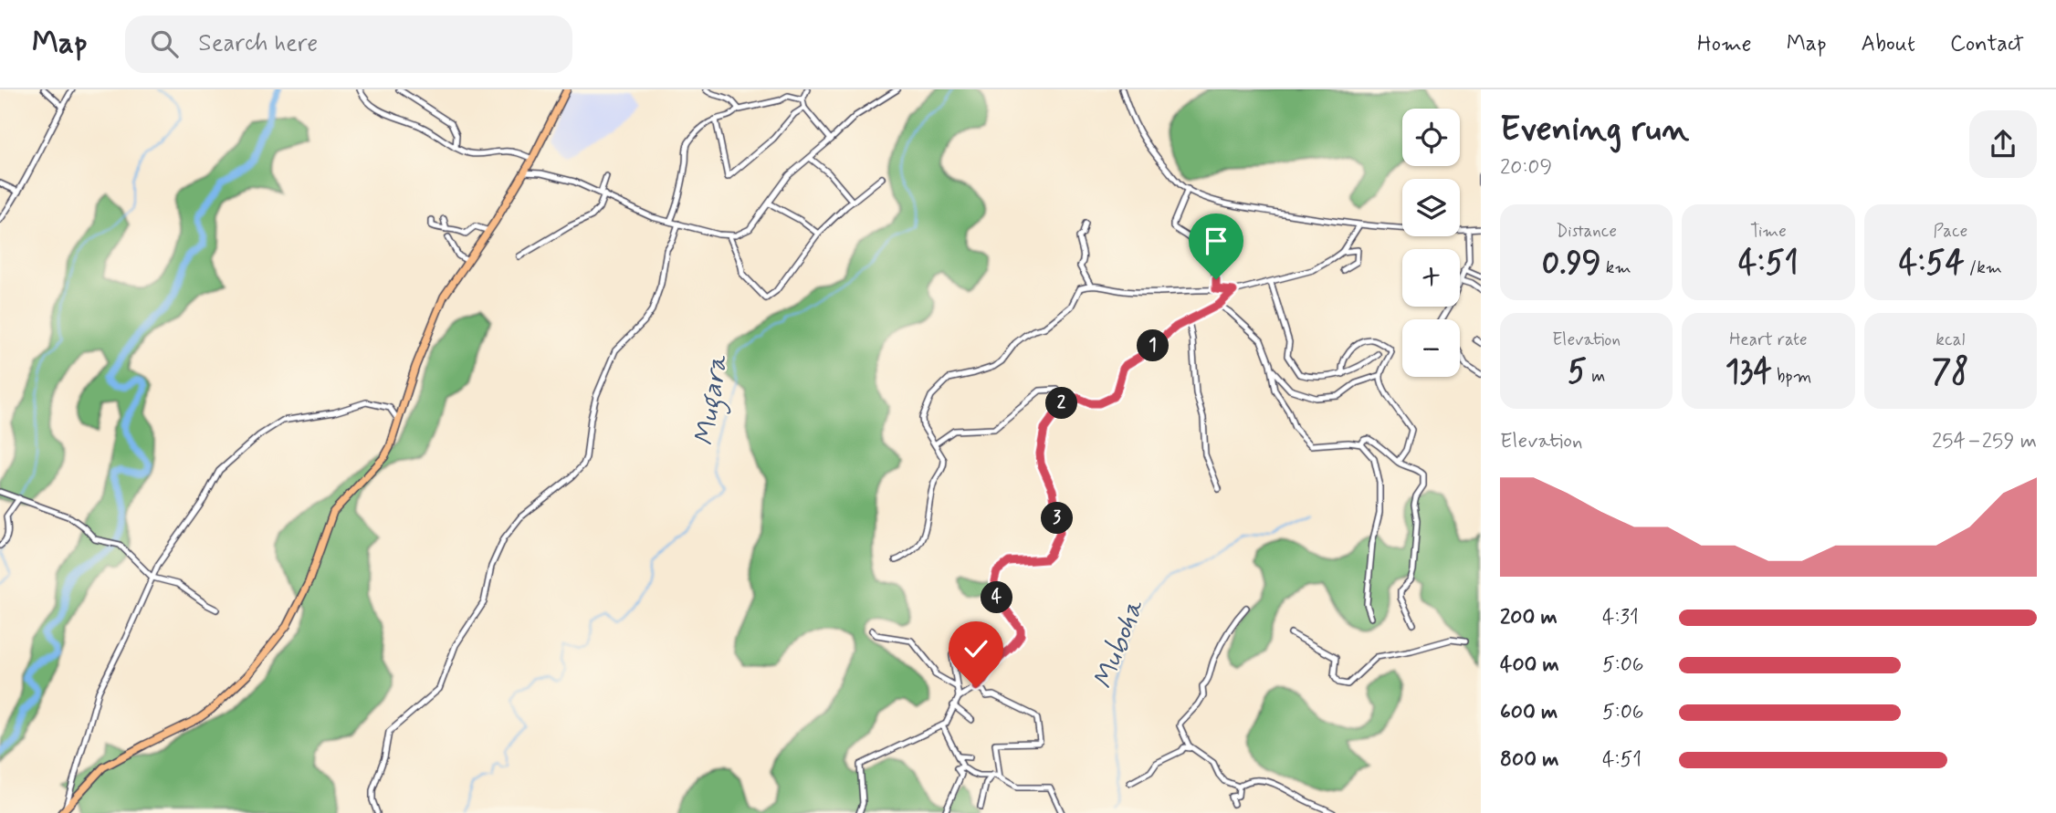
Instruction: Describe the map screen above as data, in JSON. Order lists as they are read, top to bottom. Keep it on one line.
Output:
{"water":["Mugara","Muboha"],"page":{"header":"Map","search":"Search here","nav":["Home","Map","About","Contact"],"heading":["Evening run","20:09"],"map_buttons":["+","−"],"stats":[["Distance","0.99 km"],["Time","4:51"],["Pace","4:54 /km"],["Elevation","5 m"],["Heart rate","134 bpm"],["kcal","78"]],"pins":["1","2","3","4"],"chart":["Elevation","254–259 m"],"list":[{"name":"200 m","note":"4:31"},{"name":"400 m","note":"5:06"},{"name":"600 m","note":"5:06"},{"name":"800 m","note":"4:51"}]}}
